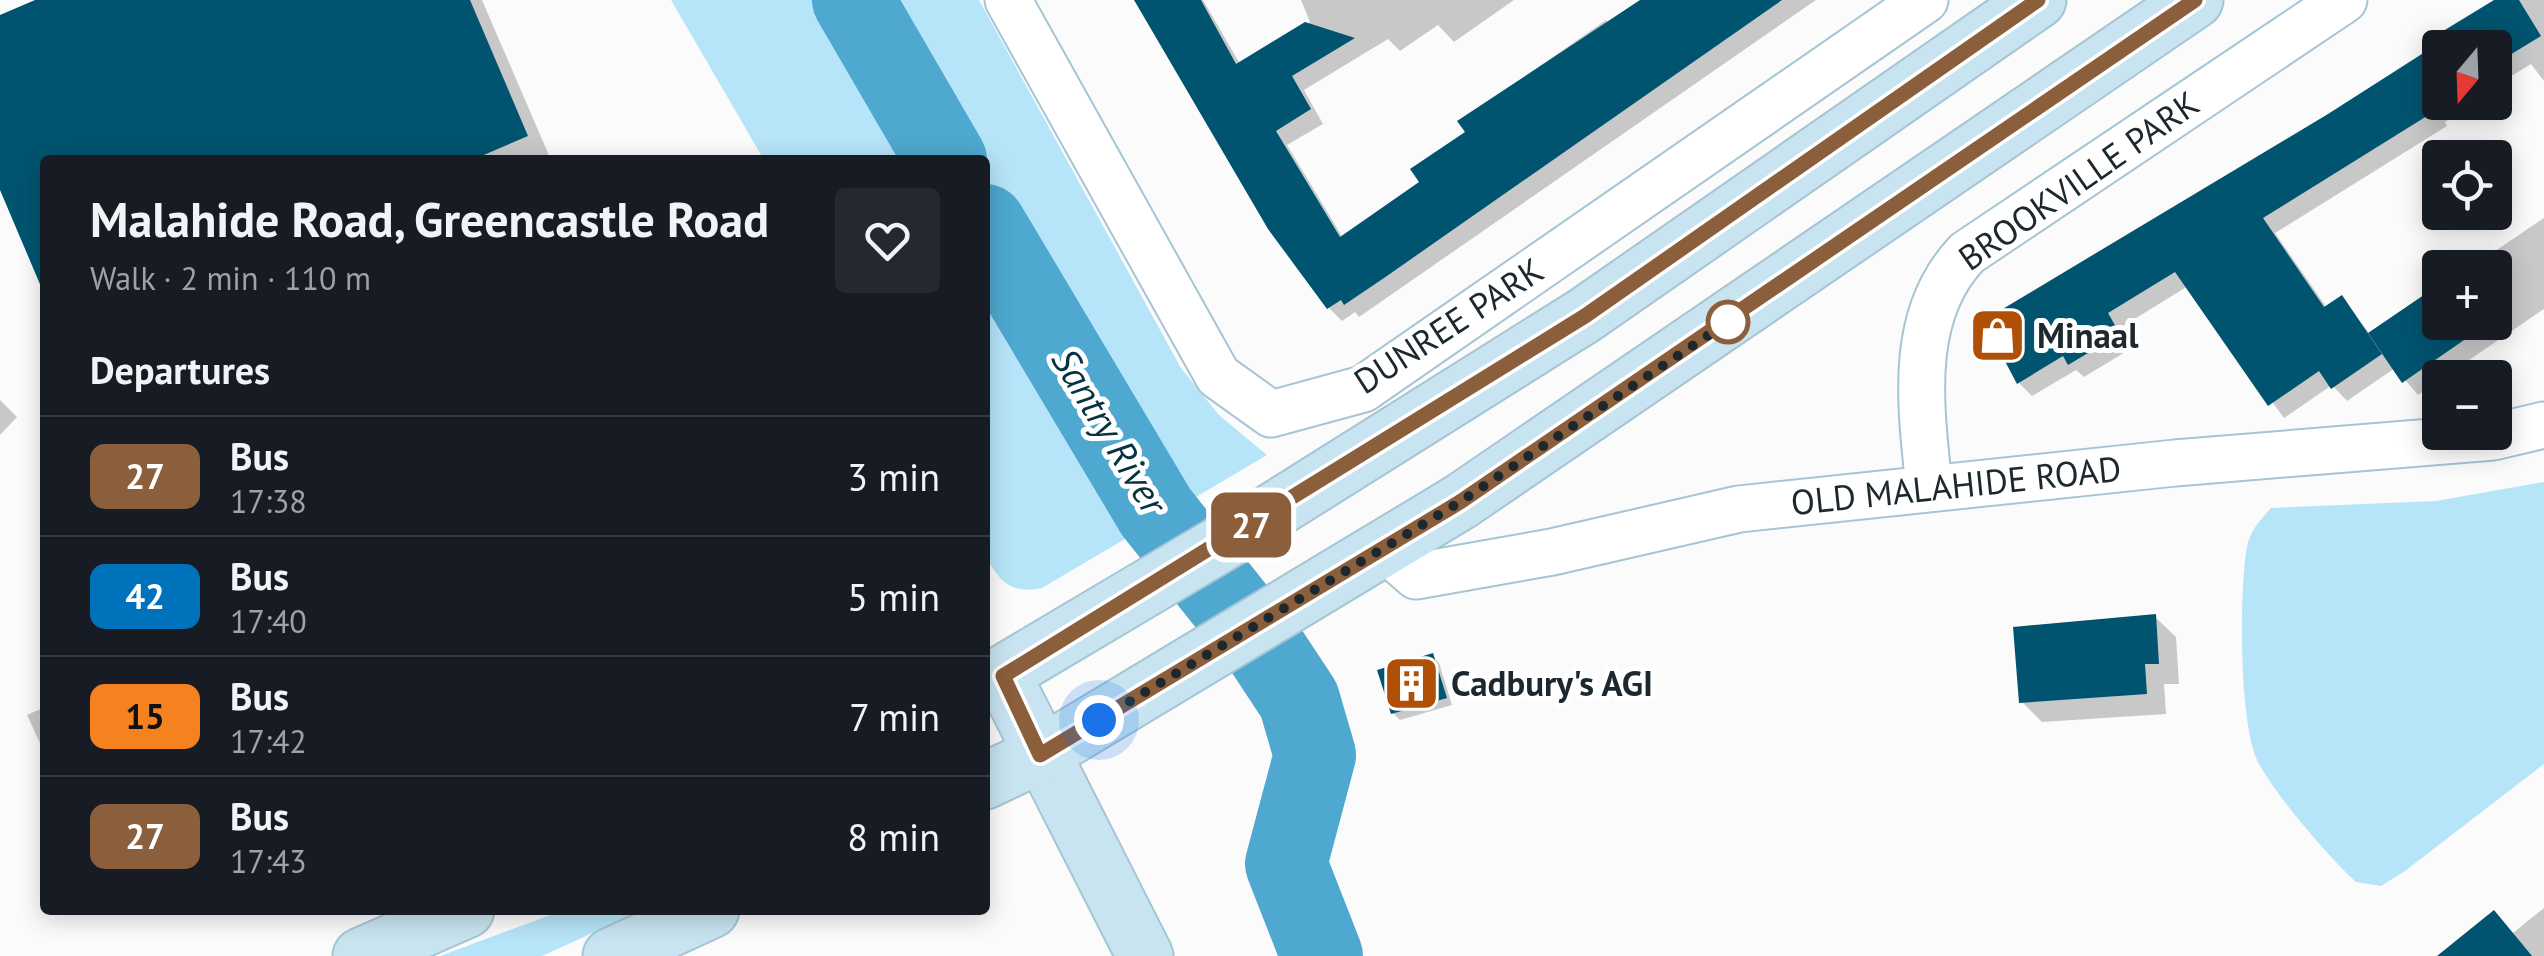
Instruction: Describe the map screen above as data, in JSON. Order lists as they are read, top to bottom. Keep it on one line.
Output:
{"streets":{"street":["BROOKVILLE PARK","DUNREE PARK","OLD MALAHIDE ROAD"]},"crossings":[["BROOKVILLE PARK","OLD MALAHIDE ROAD"]],"water":["Santry River"],"places":{"shop":["Minaal"],"building":["Cadbury's AGI"]},"lines":["bus line 27"],"north":"bottom","page":{"on_map":"27","map_buttons":["+","−"],"heading":[["Malahide Road, Greencastle Road","Walk · 2 min · 110 m"],"Departures"],"list":[{"mark":"27","name":"Bus","note":"17:38","value":"3 min"},{"mark":"42","name":"Bus","note":"17:40","value":"5 min"},{"mark":"15","name":"Bus","note":"17:42","value":"7 min"},{"mark":"27","name":"Bus","note":"17:43","value":"8 min"}]}}
